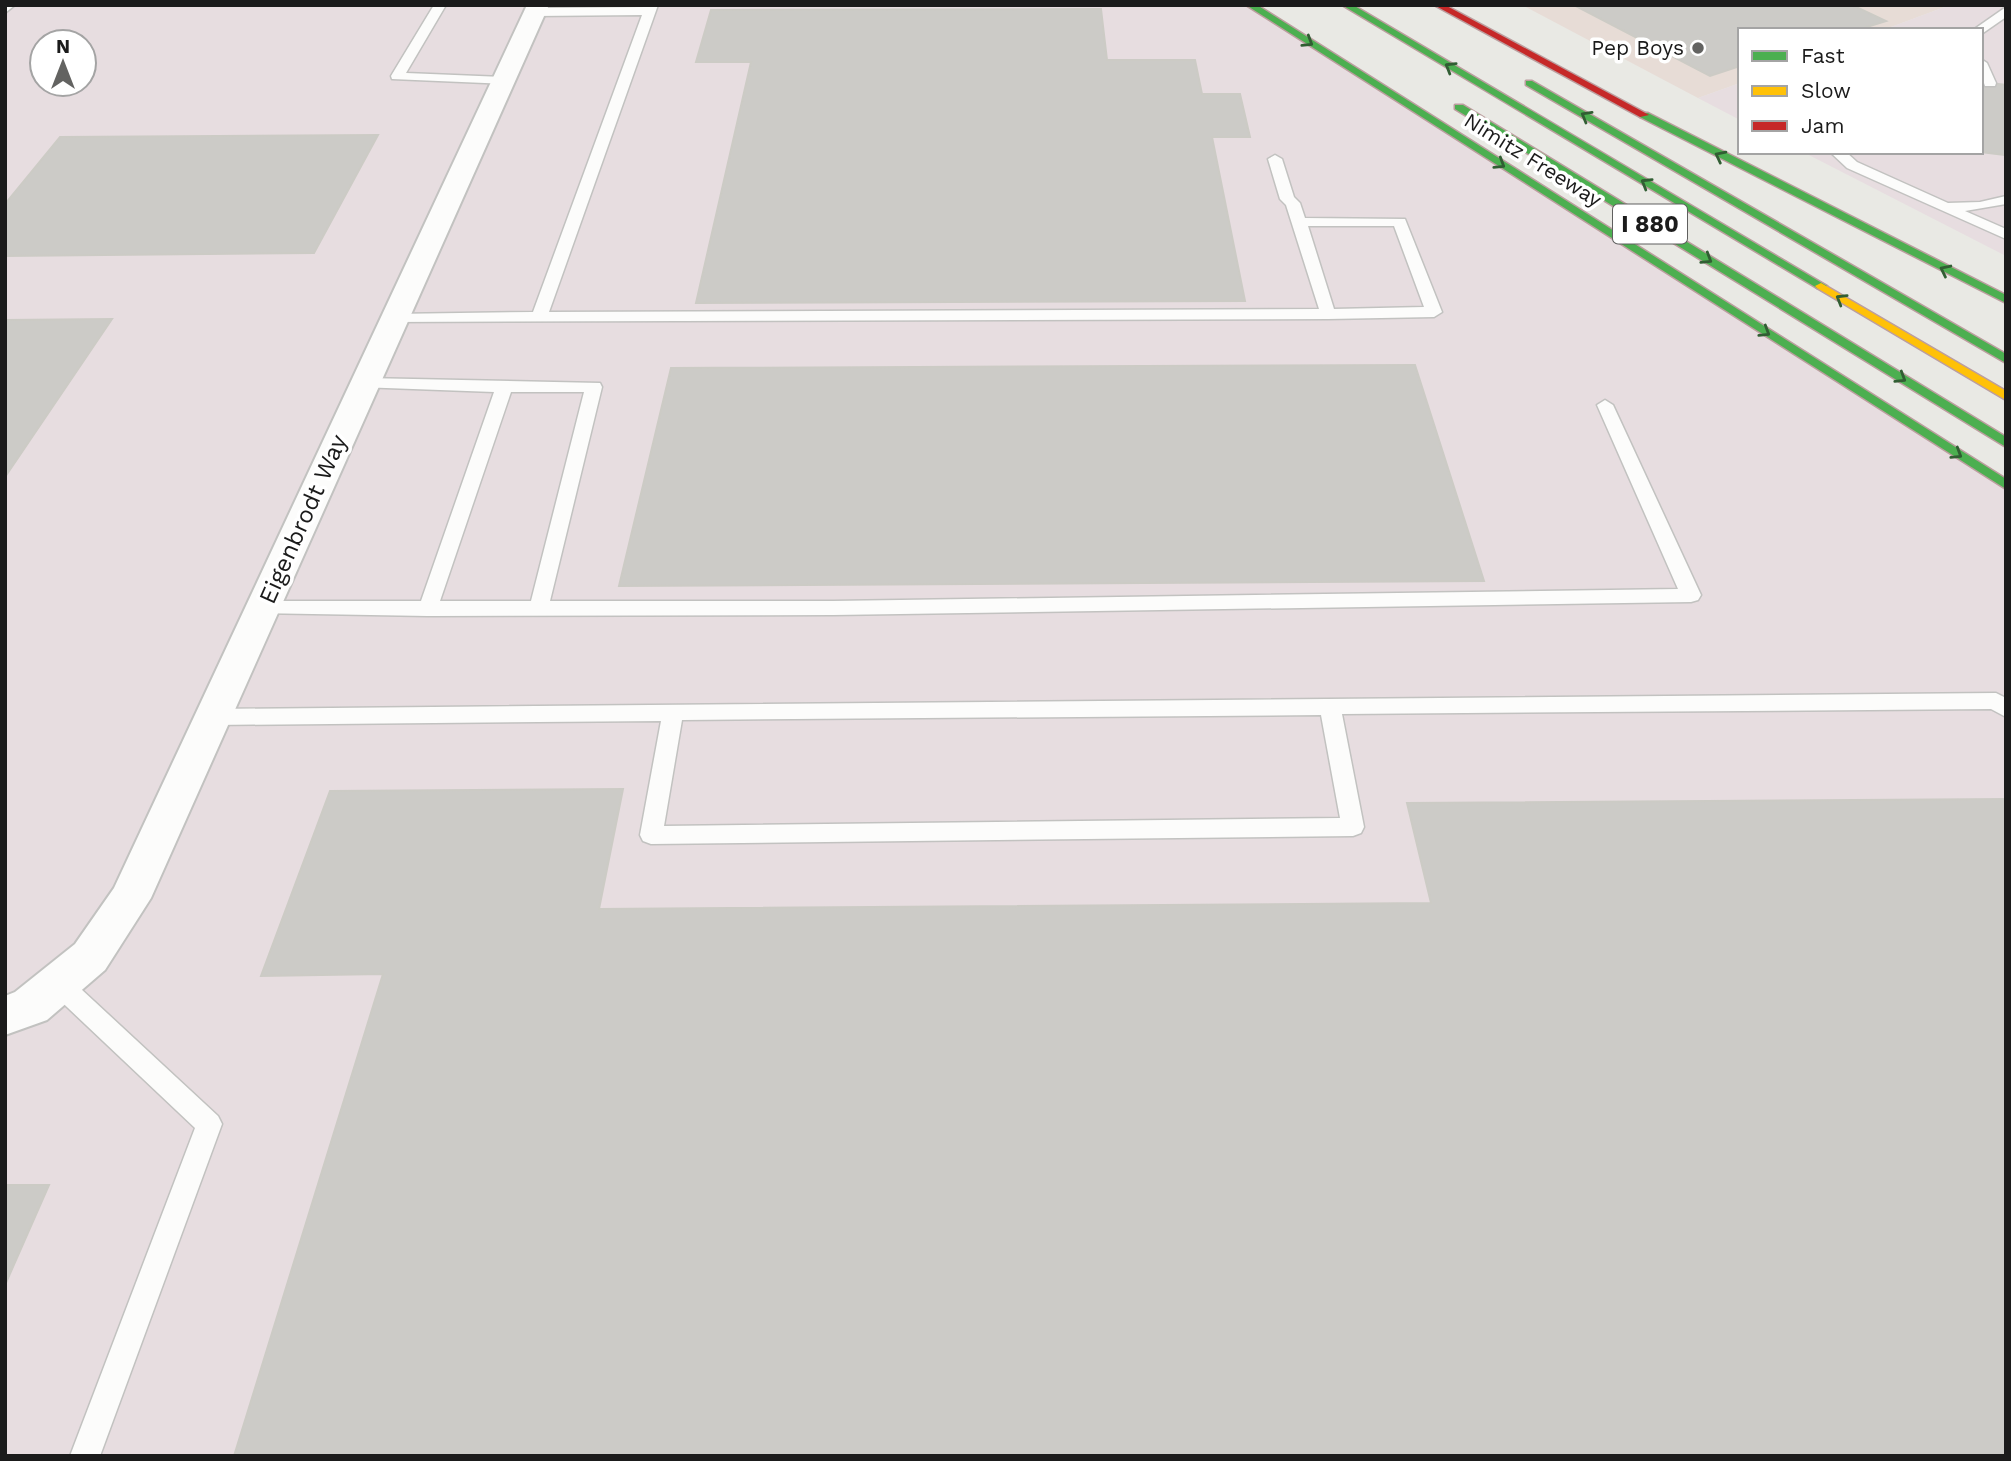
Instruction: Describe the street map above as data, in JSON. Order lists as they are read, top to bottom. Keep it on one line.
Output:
{"streets":{"highway":["Nimitz Freeway","I 880"],"street":["Eigenbrodt Way"]},"places":["Pep Boys"],"legend":["Fast","Slow","Jam"],"north":"top"}
